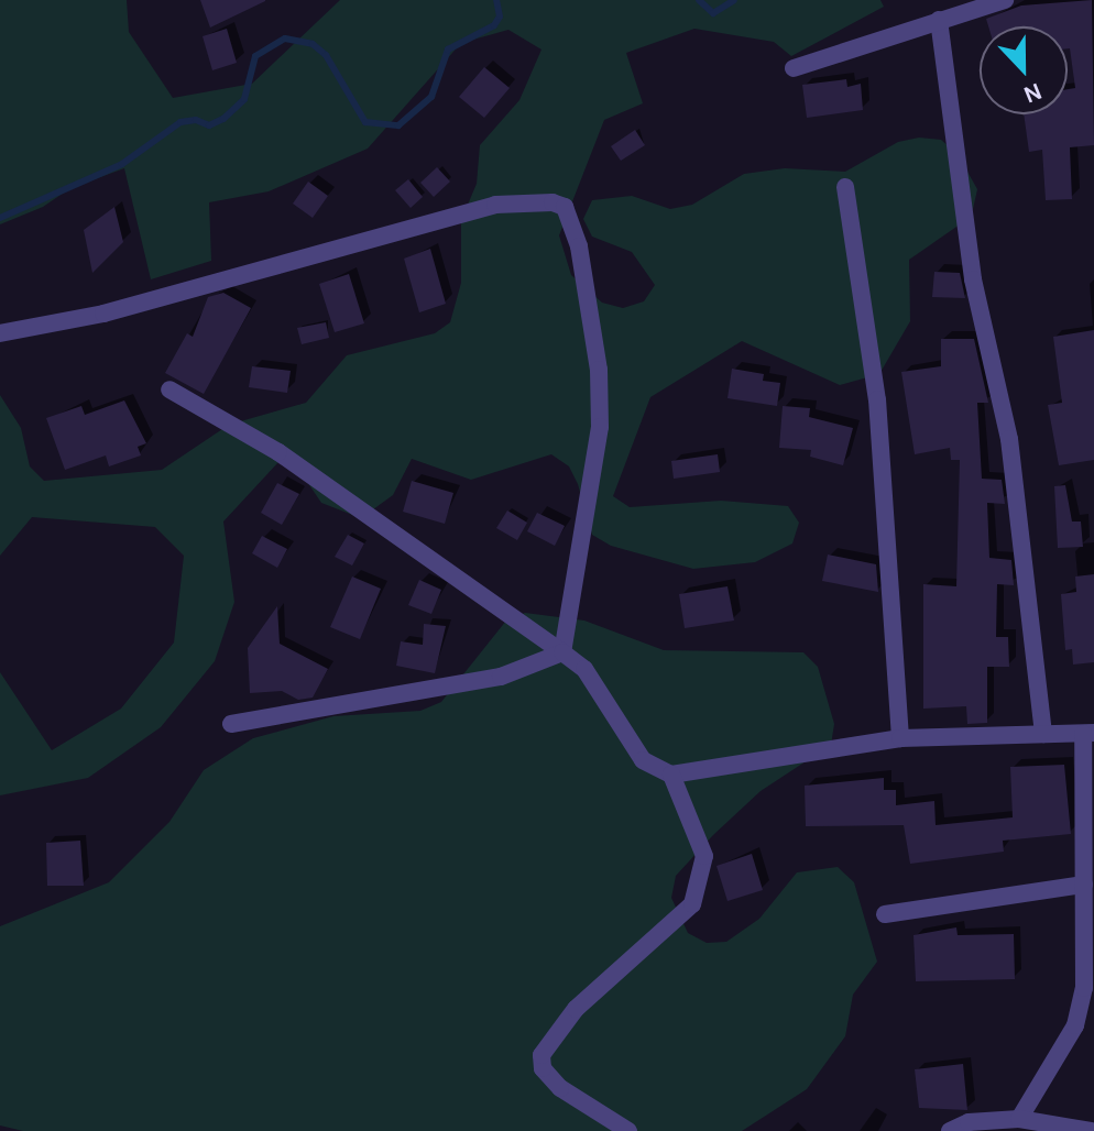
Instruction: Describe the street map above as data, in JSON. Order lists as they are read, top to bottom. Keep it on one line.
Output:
{"north":"bottom"}
